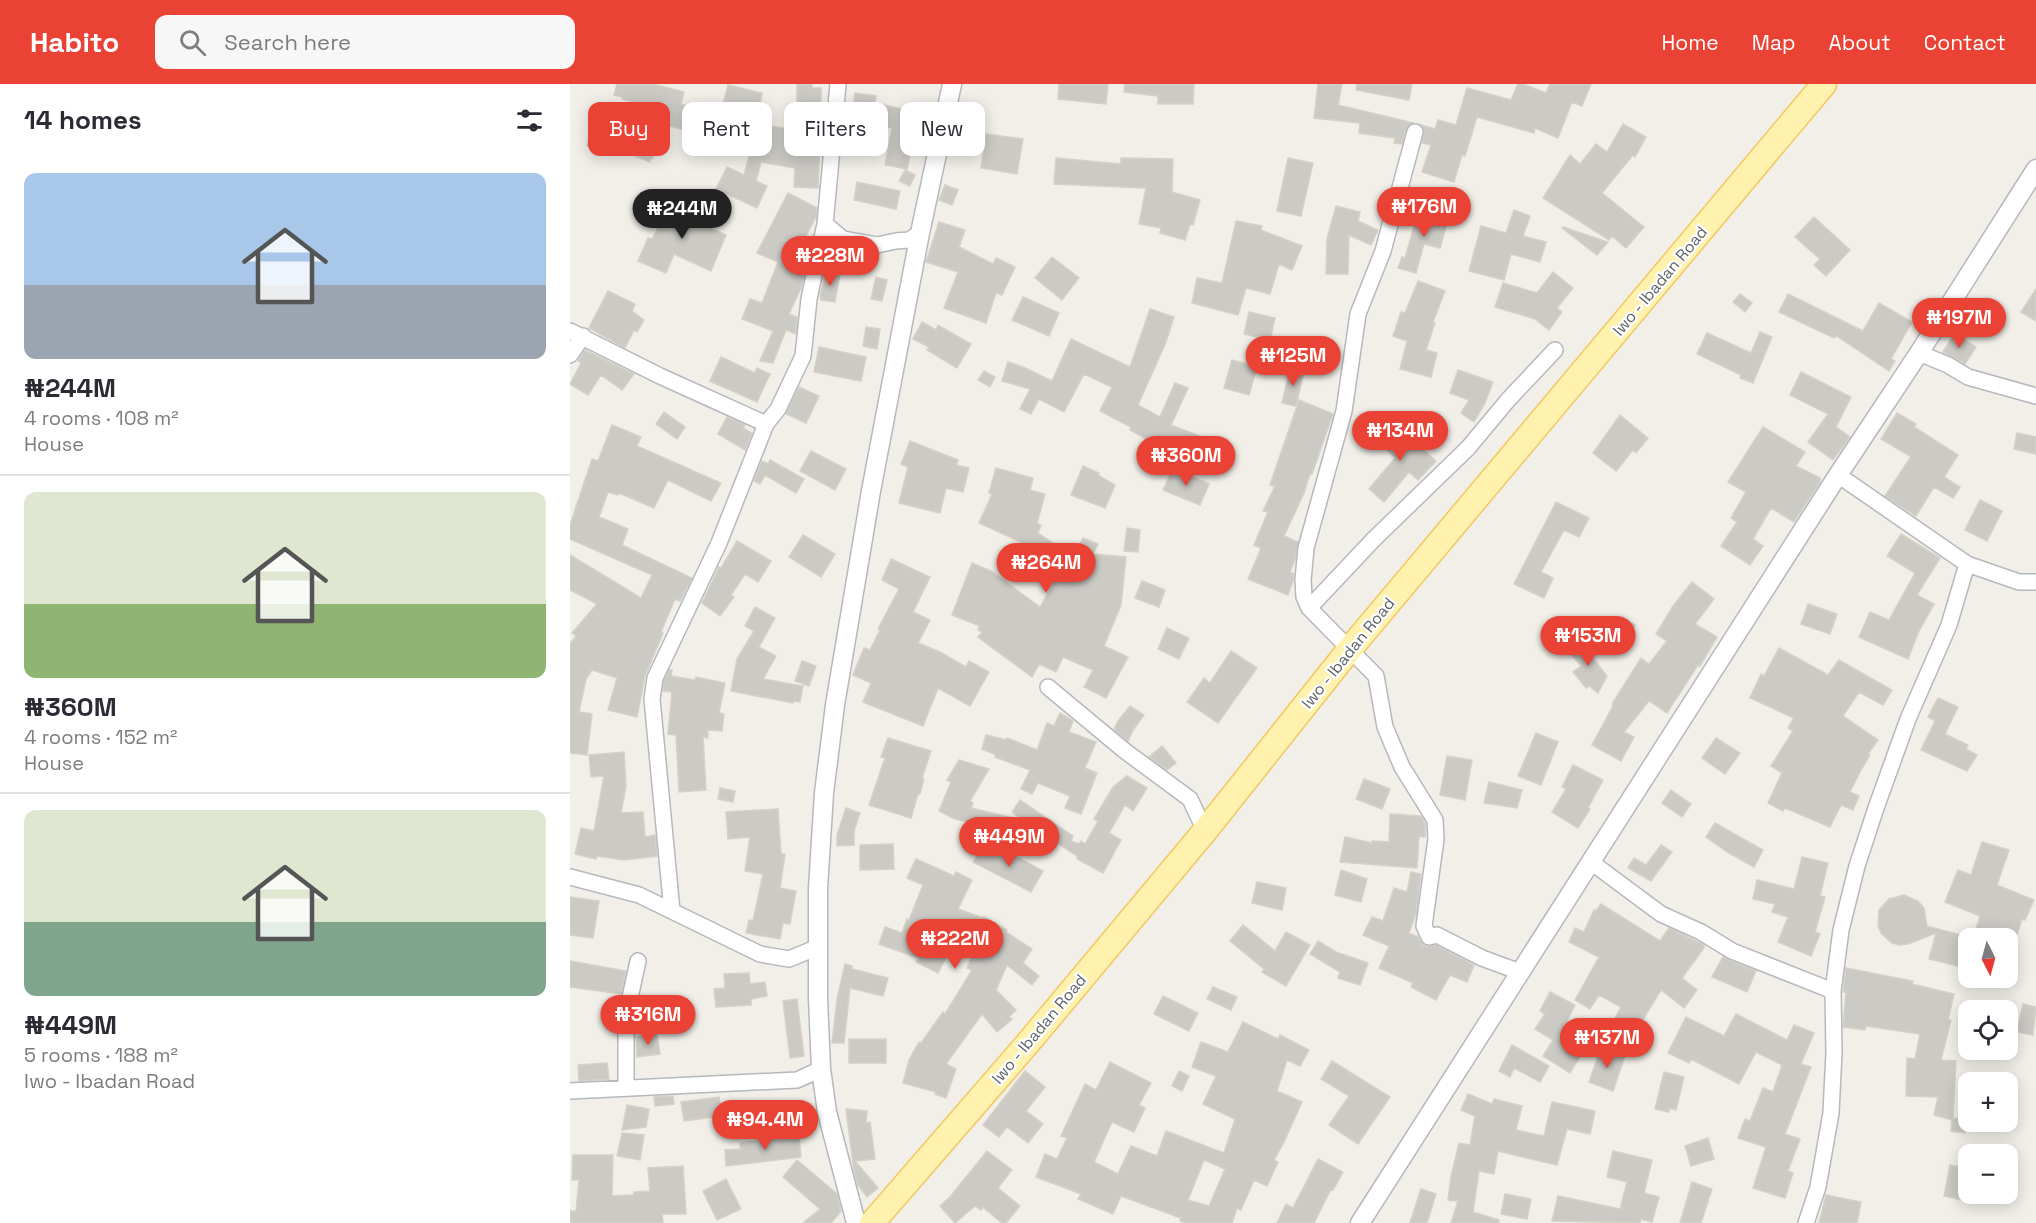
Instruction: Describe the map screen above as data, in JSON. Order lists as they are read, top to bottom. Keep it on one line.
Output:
{"streets":{"main road":["Iwo - Ibadan Road"]},"north":"bottom","page":{"header":"Habito","search":"Search here","nav":["Home","Map","About","Contact"],"heading":"14 homes","chip":["Buy","Rent","Filters","New"],"list":[{"name":"₦244M","note":"4 rooms · 108 m² · House"},{"name":"₦360M","note":"4 rooms · 152 m² · House"},{"name":"₦449M","note":"5 rooms · 188 m² · Iwo - Ibadan Road"}],"price":["₦176M","₦244M","₦228M","₦197M","₦125M","₦134M","₦360M","₦264M","₦153M","₦449M","₦222M","₦316M","₦137M","₦94.4M"],"map_buttons":["+","−"]}}
